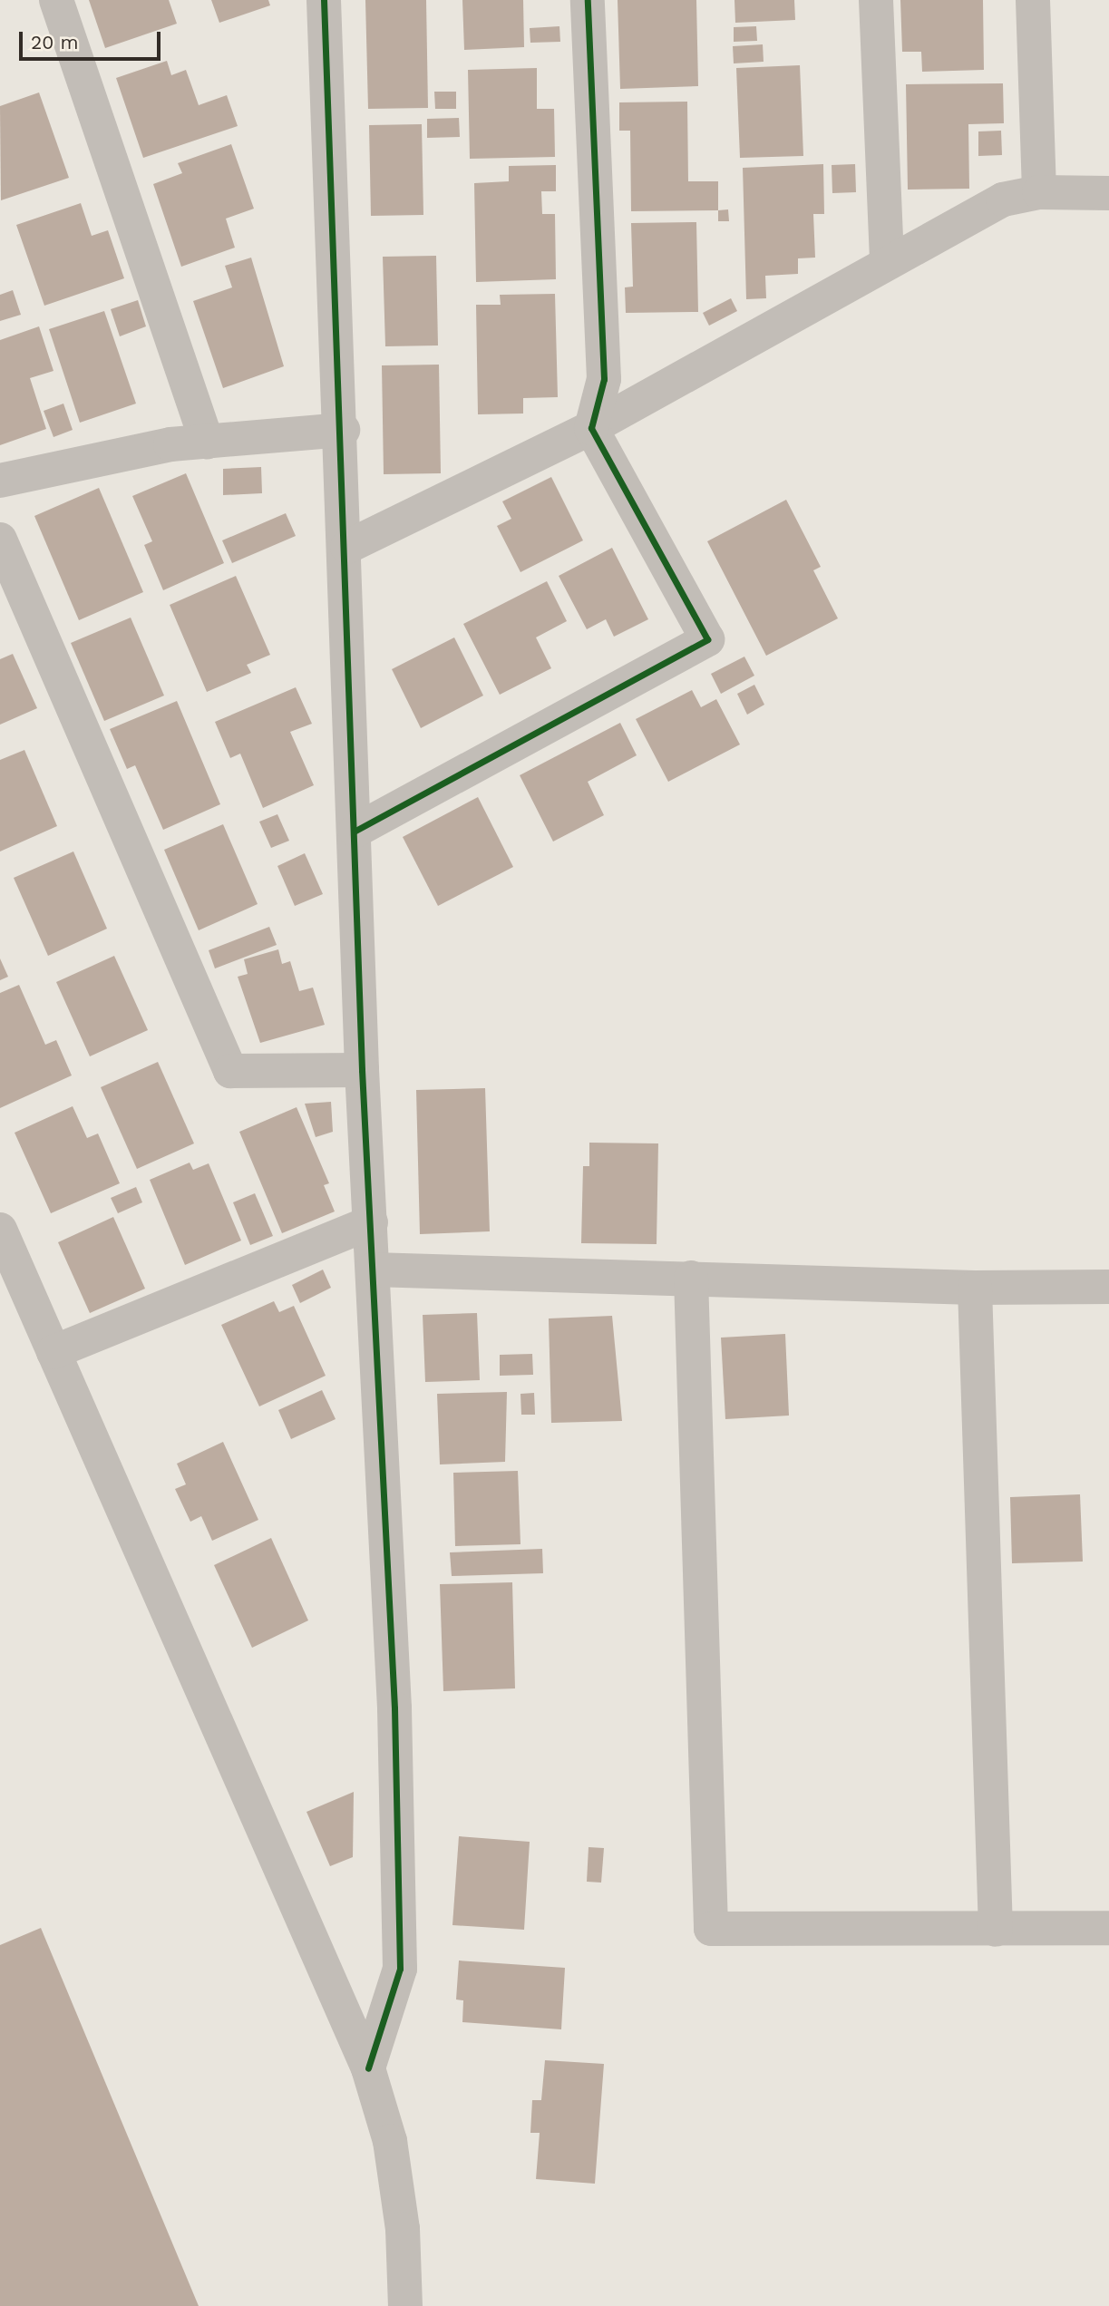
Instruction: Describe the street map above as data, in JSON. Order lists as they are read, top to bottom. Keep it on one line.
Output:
{"scale_bar":"20 m"}
